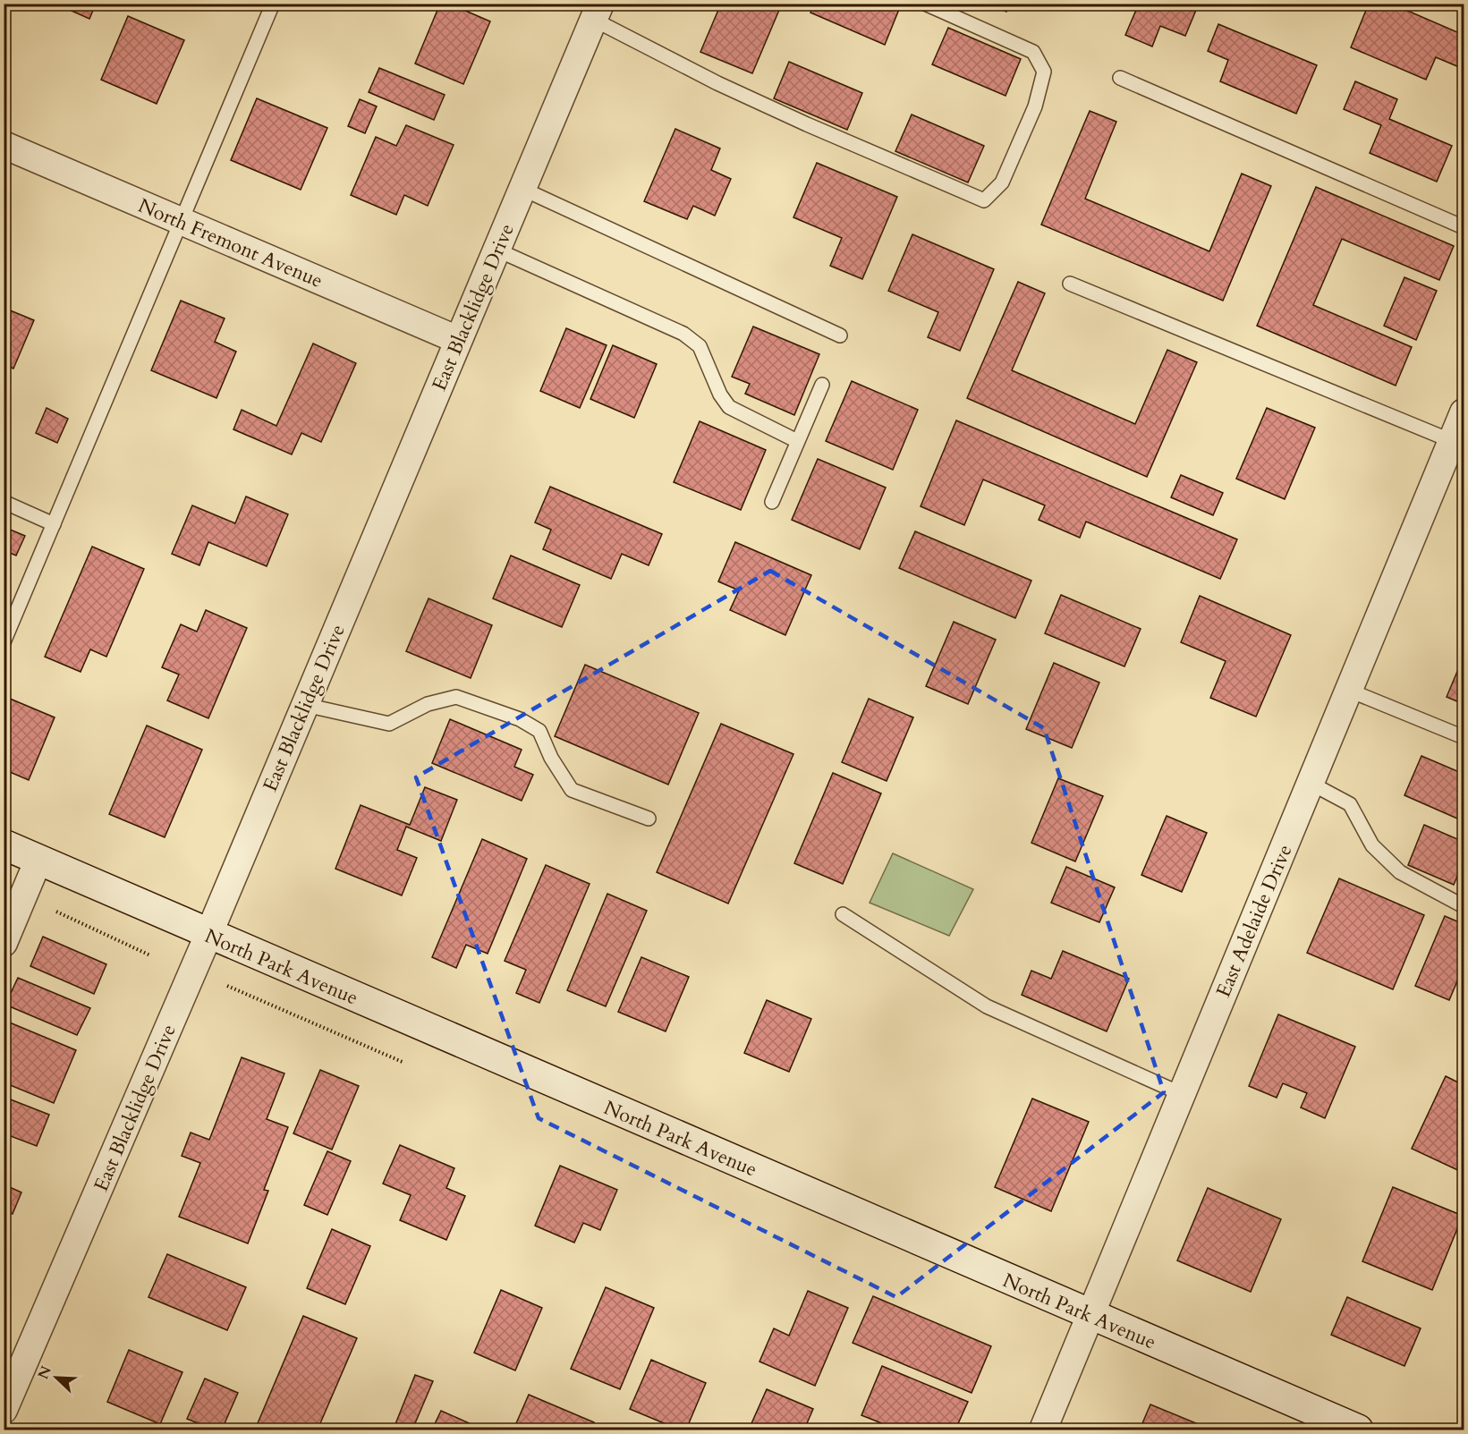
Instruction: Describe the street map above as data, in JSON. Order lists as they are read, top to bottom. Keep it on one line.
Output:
{"streets":{"street":["North Fremont Avenue","East Blacklidge Drive","East Adelaide Drive","North Park Avenue"]},"crossings":[["North Fremont Avenue","East Blacklidge Drive"],["East Blacklidge Drive","North Park Avenue"],["East Adelaide Drive","North Park Avenue"]],"north":"top left"}
